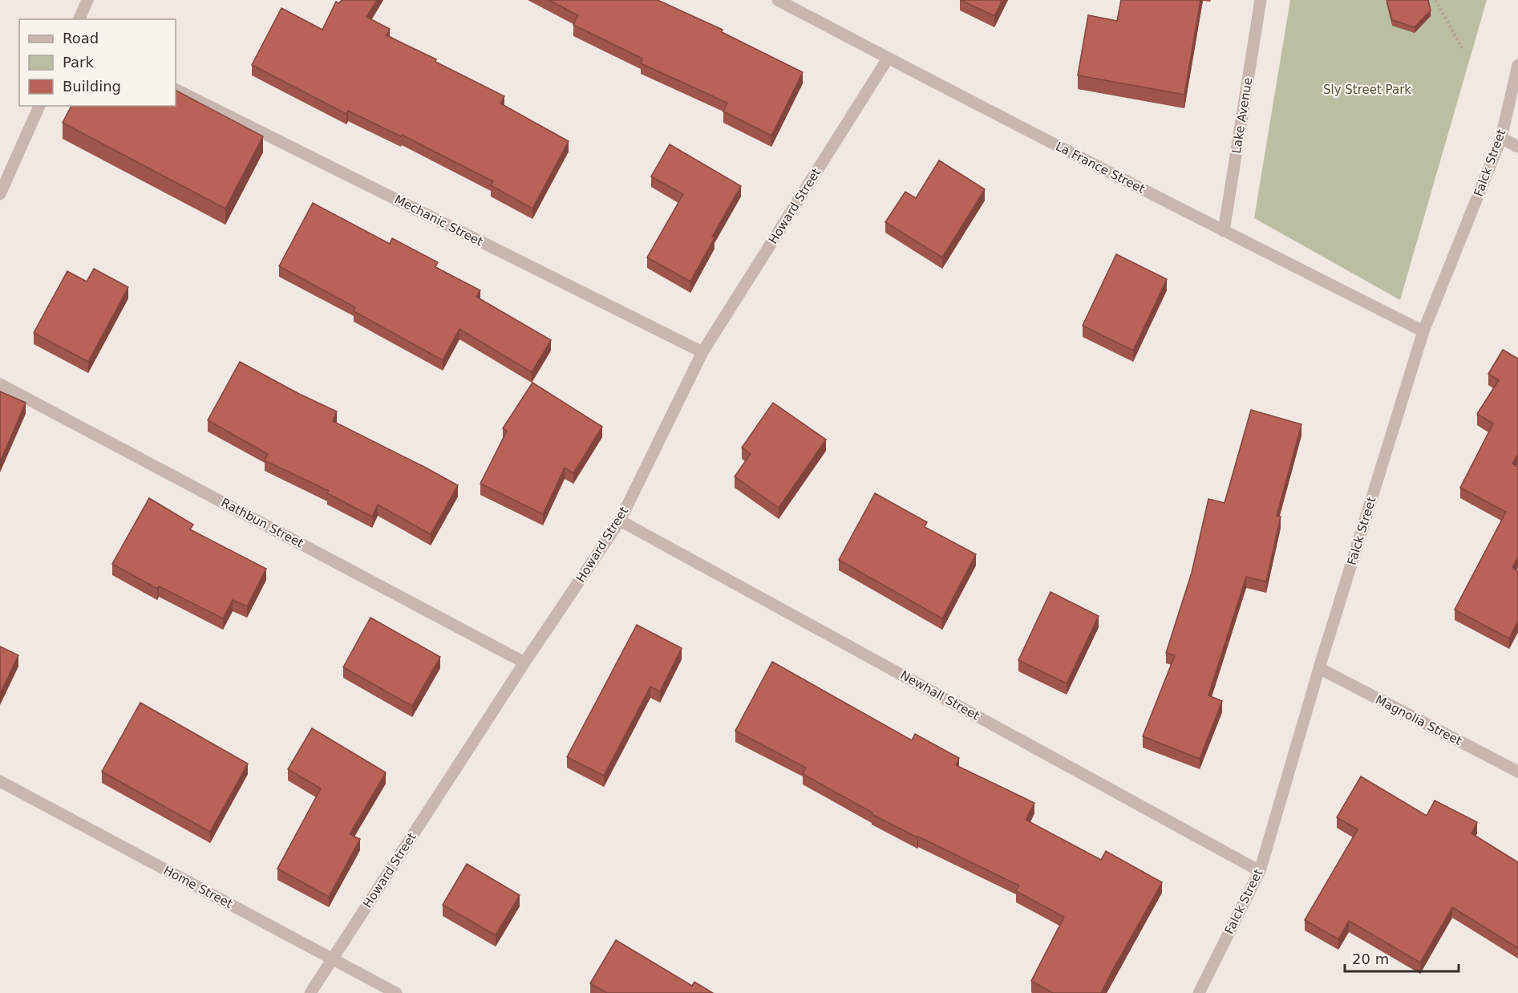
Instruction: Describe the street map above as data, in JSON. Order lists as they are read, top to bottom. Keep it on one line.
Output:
{"streets":{"street":["Lake Avenue","Falck Street","La France Street","Howard Street","Mechanic Street","Rathbun Street","Newhall Street","Magnolia Street","Home Street"]},"crossings":[["Lake Avenue","La France Street"],["Falck Street","La France Street"],["Falck Street","Newhall Street"],["Falck Street","Magnolia Street"],["La France Street","Howard Street"],["Howard Street","Mechanic Street"],["Howard Street","Rathbun Street"],["Howard Street","Newhall Street"],["Howard Street","Home Street"]],"parks":["Sly Street Park"],"legend":["Road","Park","Building"],"scale_bar":"20 m"}
